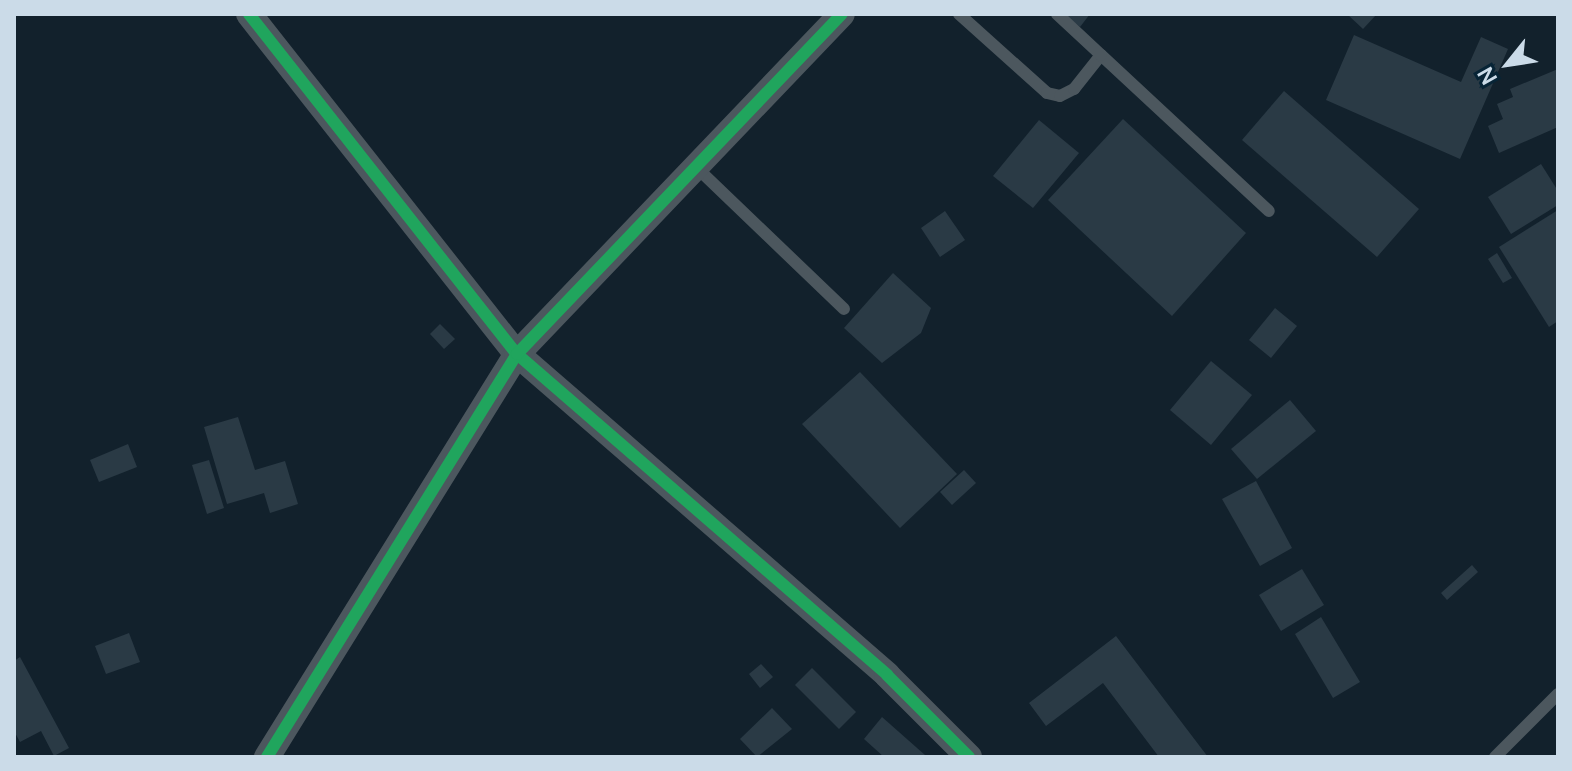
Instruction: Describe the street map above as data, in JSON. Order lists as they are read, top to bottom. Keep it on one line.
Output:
{"north":"bottom left"}
